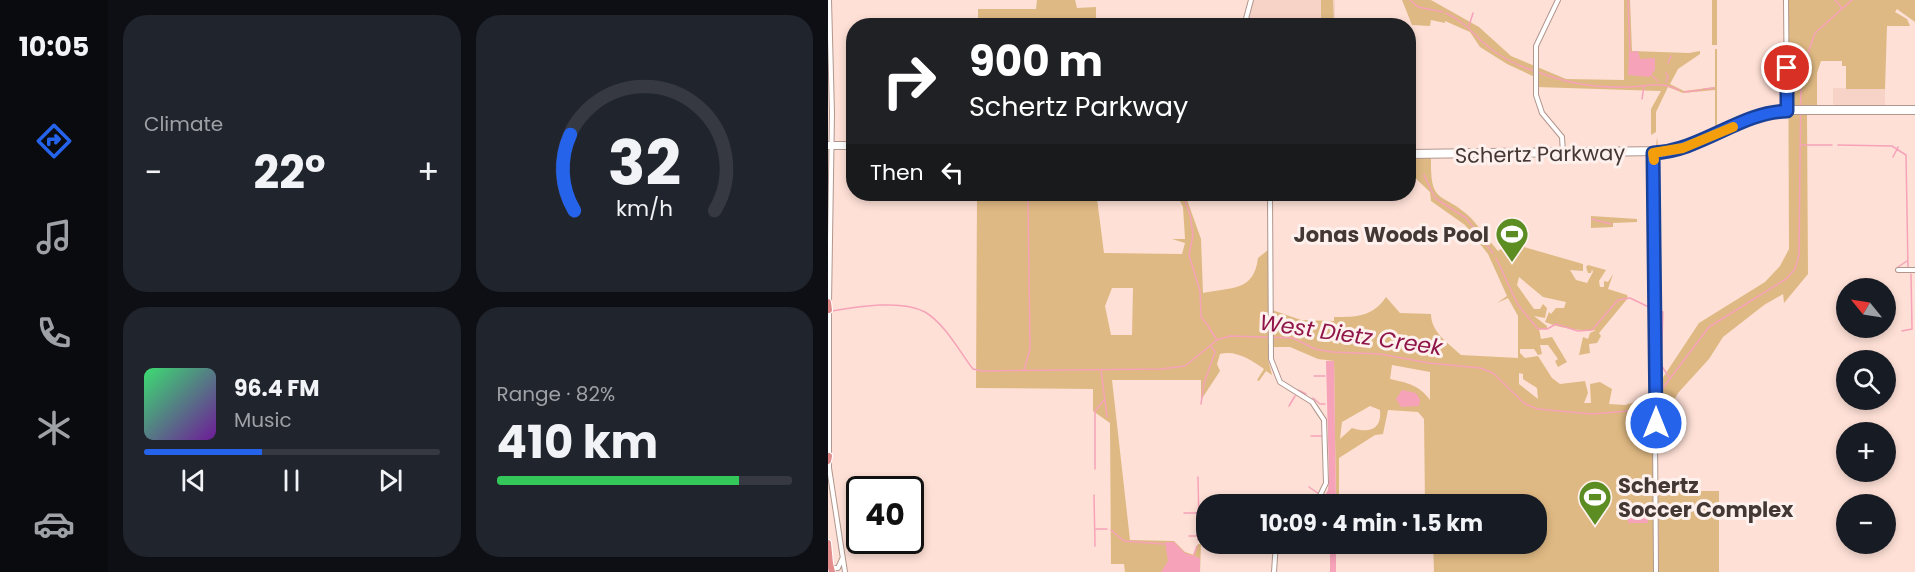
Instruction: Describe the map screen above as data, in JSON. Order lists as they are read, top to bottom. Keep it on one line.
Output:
{"streets":{"main road":["Schertz Parkway"]},"water":["West Dietz Creek"],"places":{"sports":["Jonas Woods Pool","Schertz Soccer Complex"]},"north":"top left","page":{"tabs":"10:05","tile":["Climate",["Range · 82%","410 km"]],"turn":["900 m","Schertz Parkway"],"then":"Then","heat":["−","22°","+"],"map_buttons":["+","−"],"song":["96.4 FM","Music"],"limit":"40","trip":"10:09 · 4 min · 1.5 km","gauge":["32","km/h"]}}
